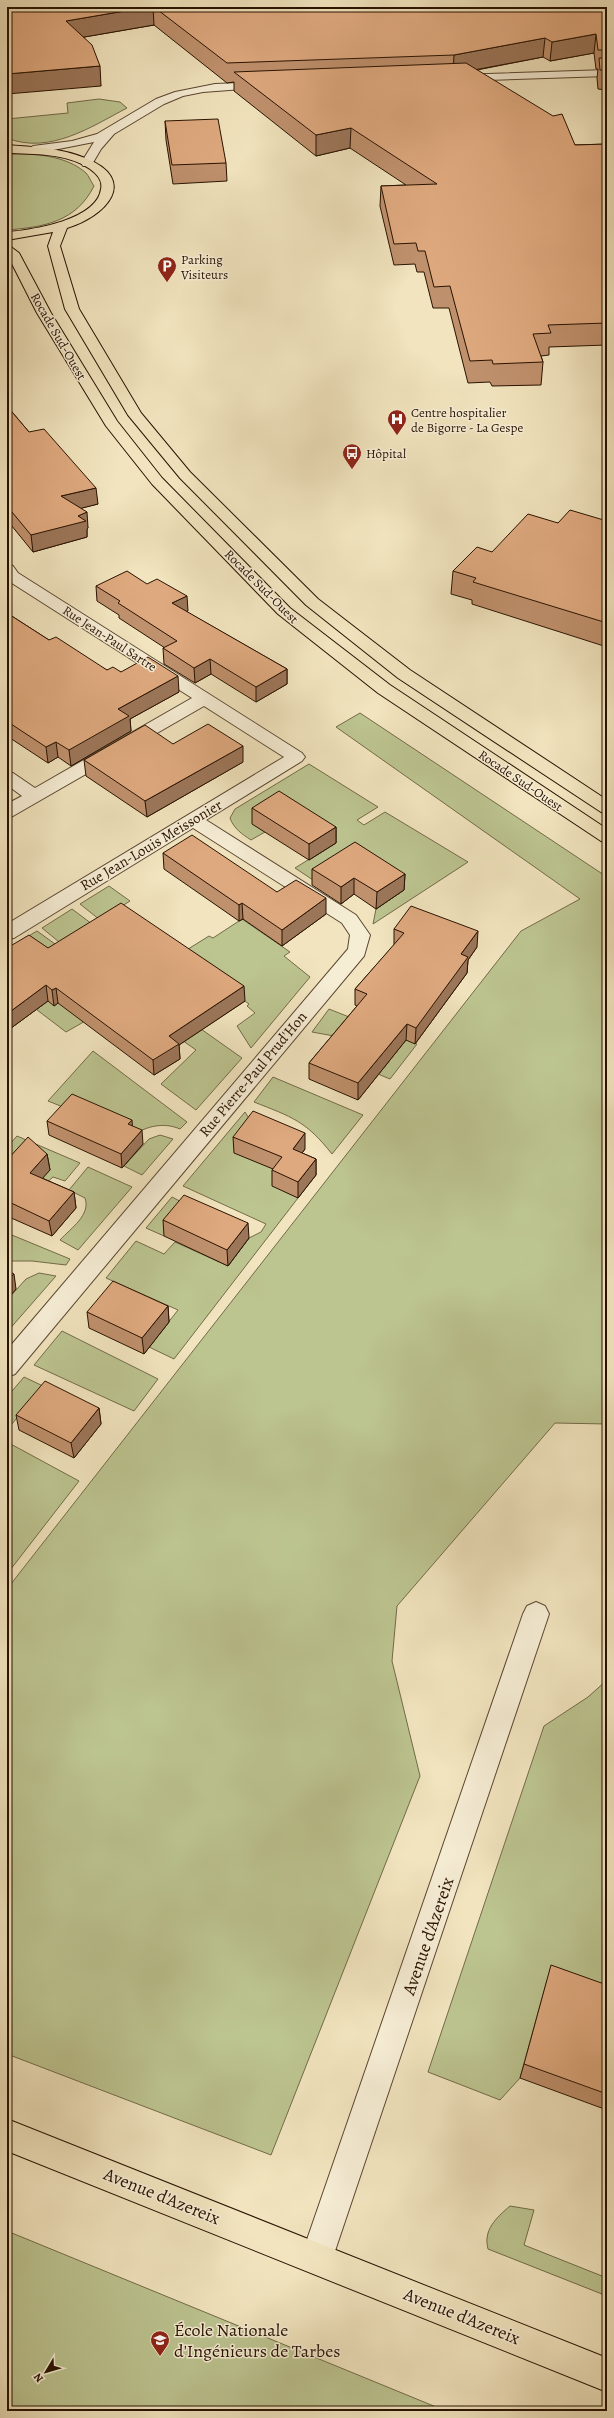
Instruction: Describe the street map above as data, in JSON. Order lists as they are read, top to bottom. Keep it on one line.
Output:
{"streets":{"main road":["Rocade Sud-Ouest","Avenue d'Azereix"],"street":["Rue Jean-Paul Sartre","Rue Jean-Louis Meissonier","Rue Pierre-Paul Prud'Hon"]},"crossings":[["Rue Jean-Paul Sartre","Rue Jean-Louis Meissonier"],["Rue Jean-Louis Meissonier","Rue Pierre-Paul Prud'Hon"]],"places":{"parking":["Parking Visiteurs"],"hospital":["Centre hospitalier de Bigorre - La Gespe"],"bus stop":["Hôpital"],"school or university":["École Nationale d'Ingénieurs de Tarbes"]},"north":"bottom left"}
